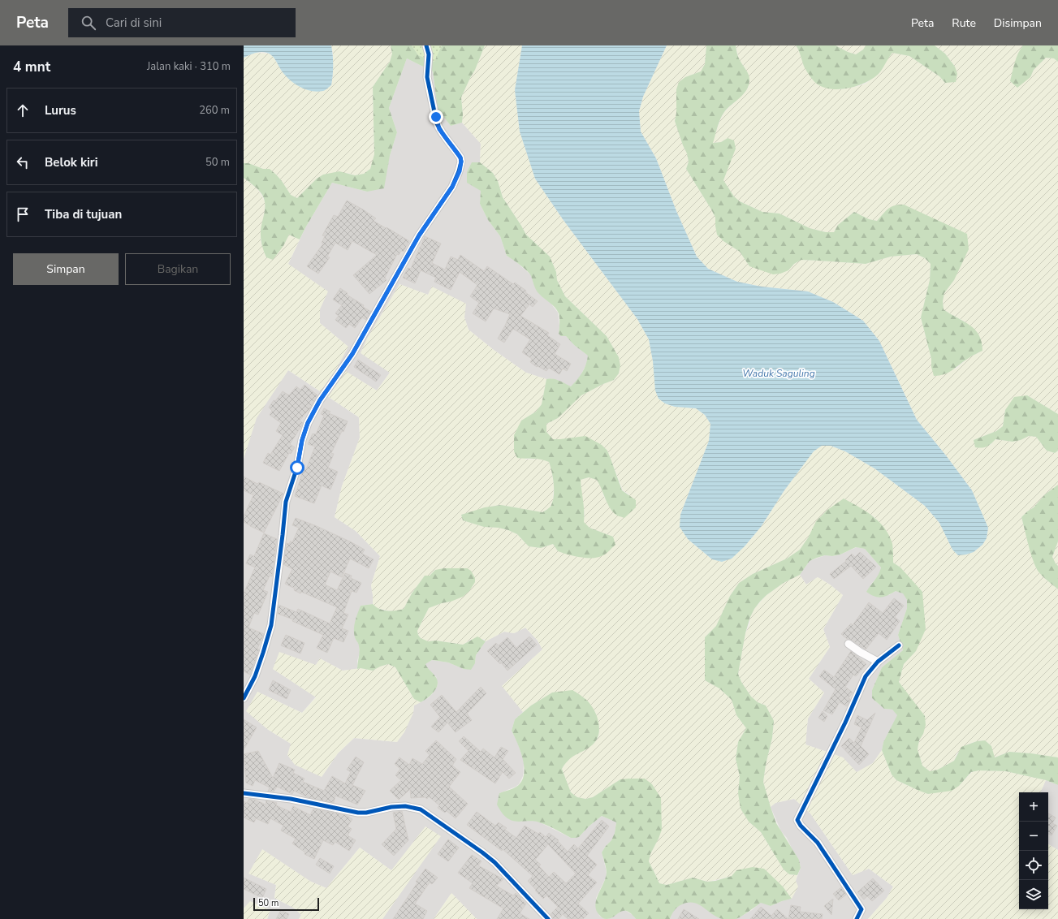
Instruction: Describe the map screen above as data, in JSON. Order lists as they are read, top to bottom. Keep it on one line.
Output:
{"water":["Waduk Saguling"],"scale_bar":"50 m","page":{"header":"Peta","search":"Cari di sini","nav":["Peta","Rute","Disimpan"],"heading":["4 mnt","Jalan kaki · 310 m"],"list":[["Lurus","260 m"],["Belok kiri","50 m"],"Tiba di tujuan"],"buttons":["Simpan","Bagikan"],"map_buttons":["+","−"],"scale":"50 m"}}
